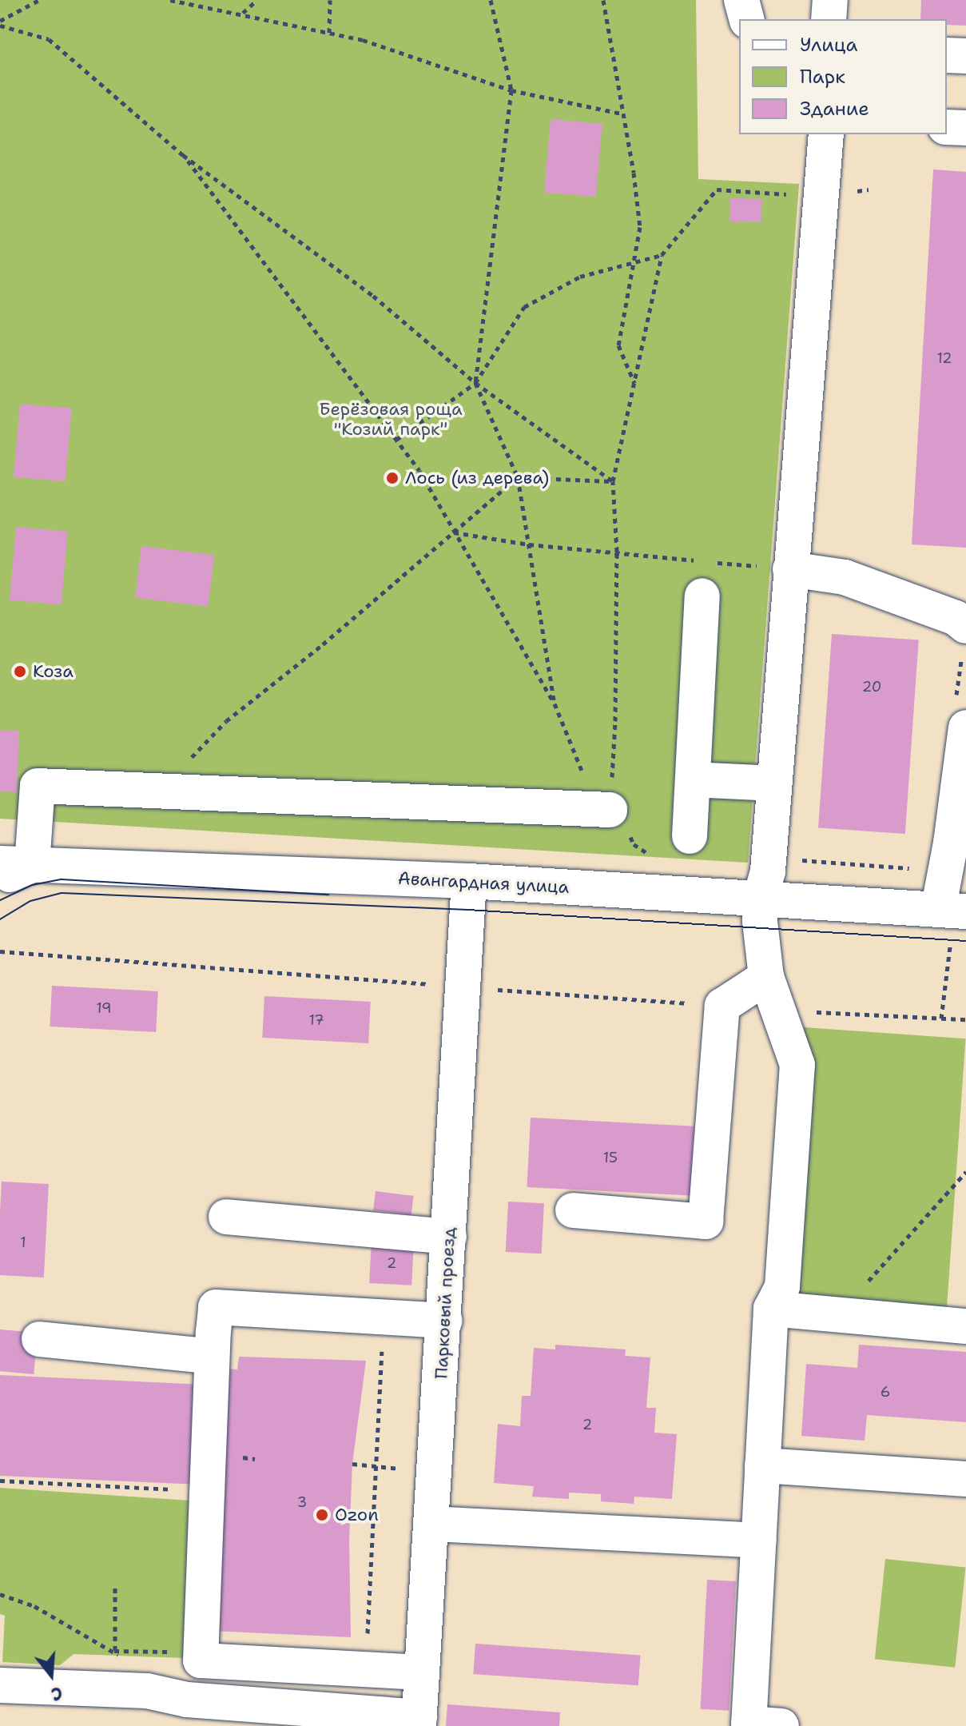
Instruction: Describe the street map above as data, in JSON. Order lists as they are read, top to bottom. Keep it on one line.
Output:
{"streets":{"street":["Авангардная улица","Парковый проезд"]},"crossings":[["Авангардная улица","Парковый проезд"]],"parks":["Берёзовая роща \"Козий парк\""],"places":["Лось (из дерева)","Коза","Ozon"],"house_numbers":["12","20","19","17","15","1","2","6","2","3"],"legend":["Улица","Парк","Здание"],"north":"bottom"}
